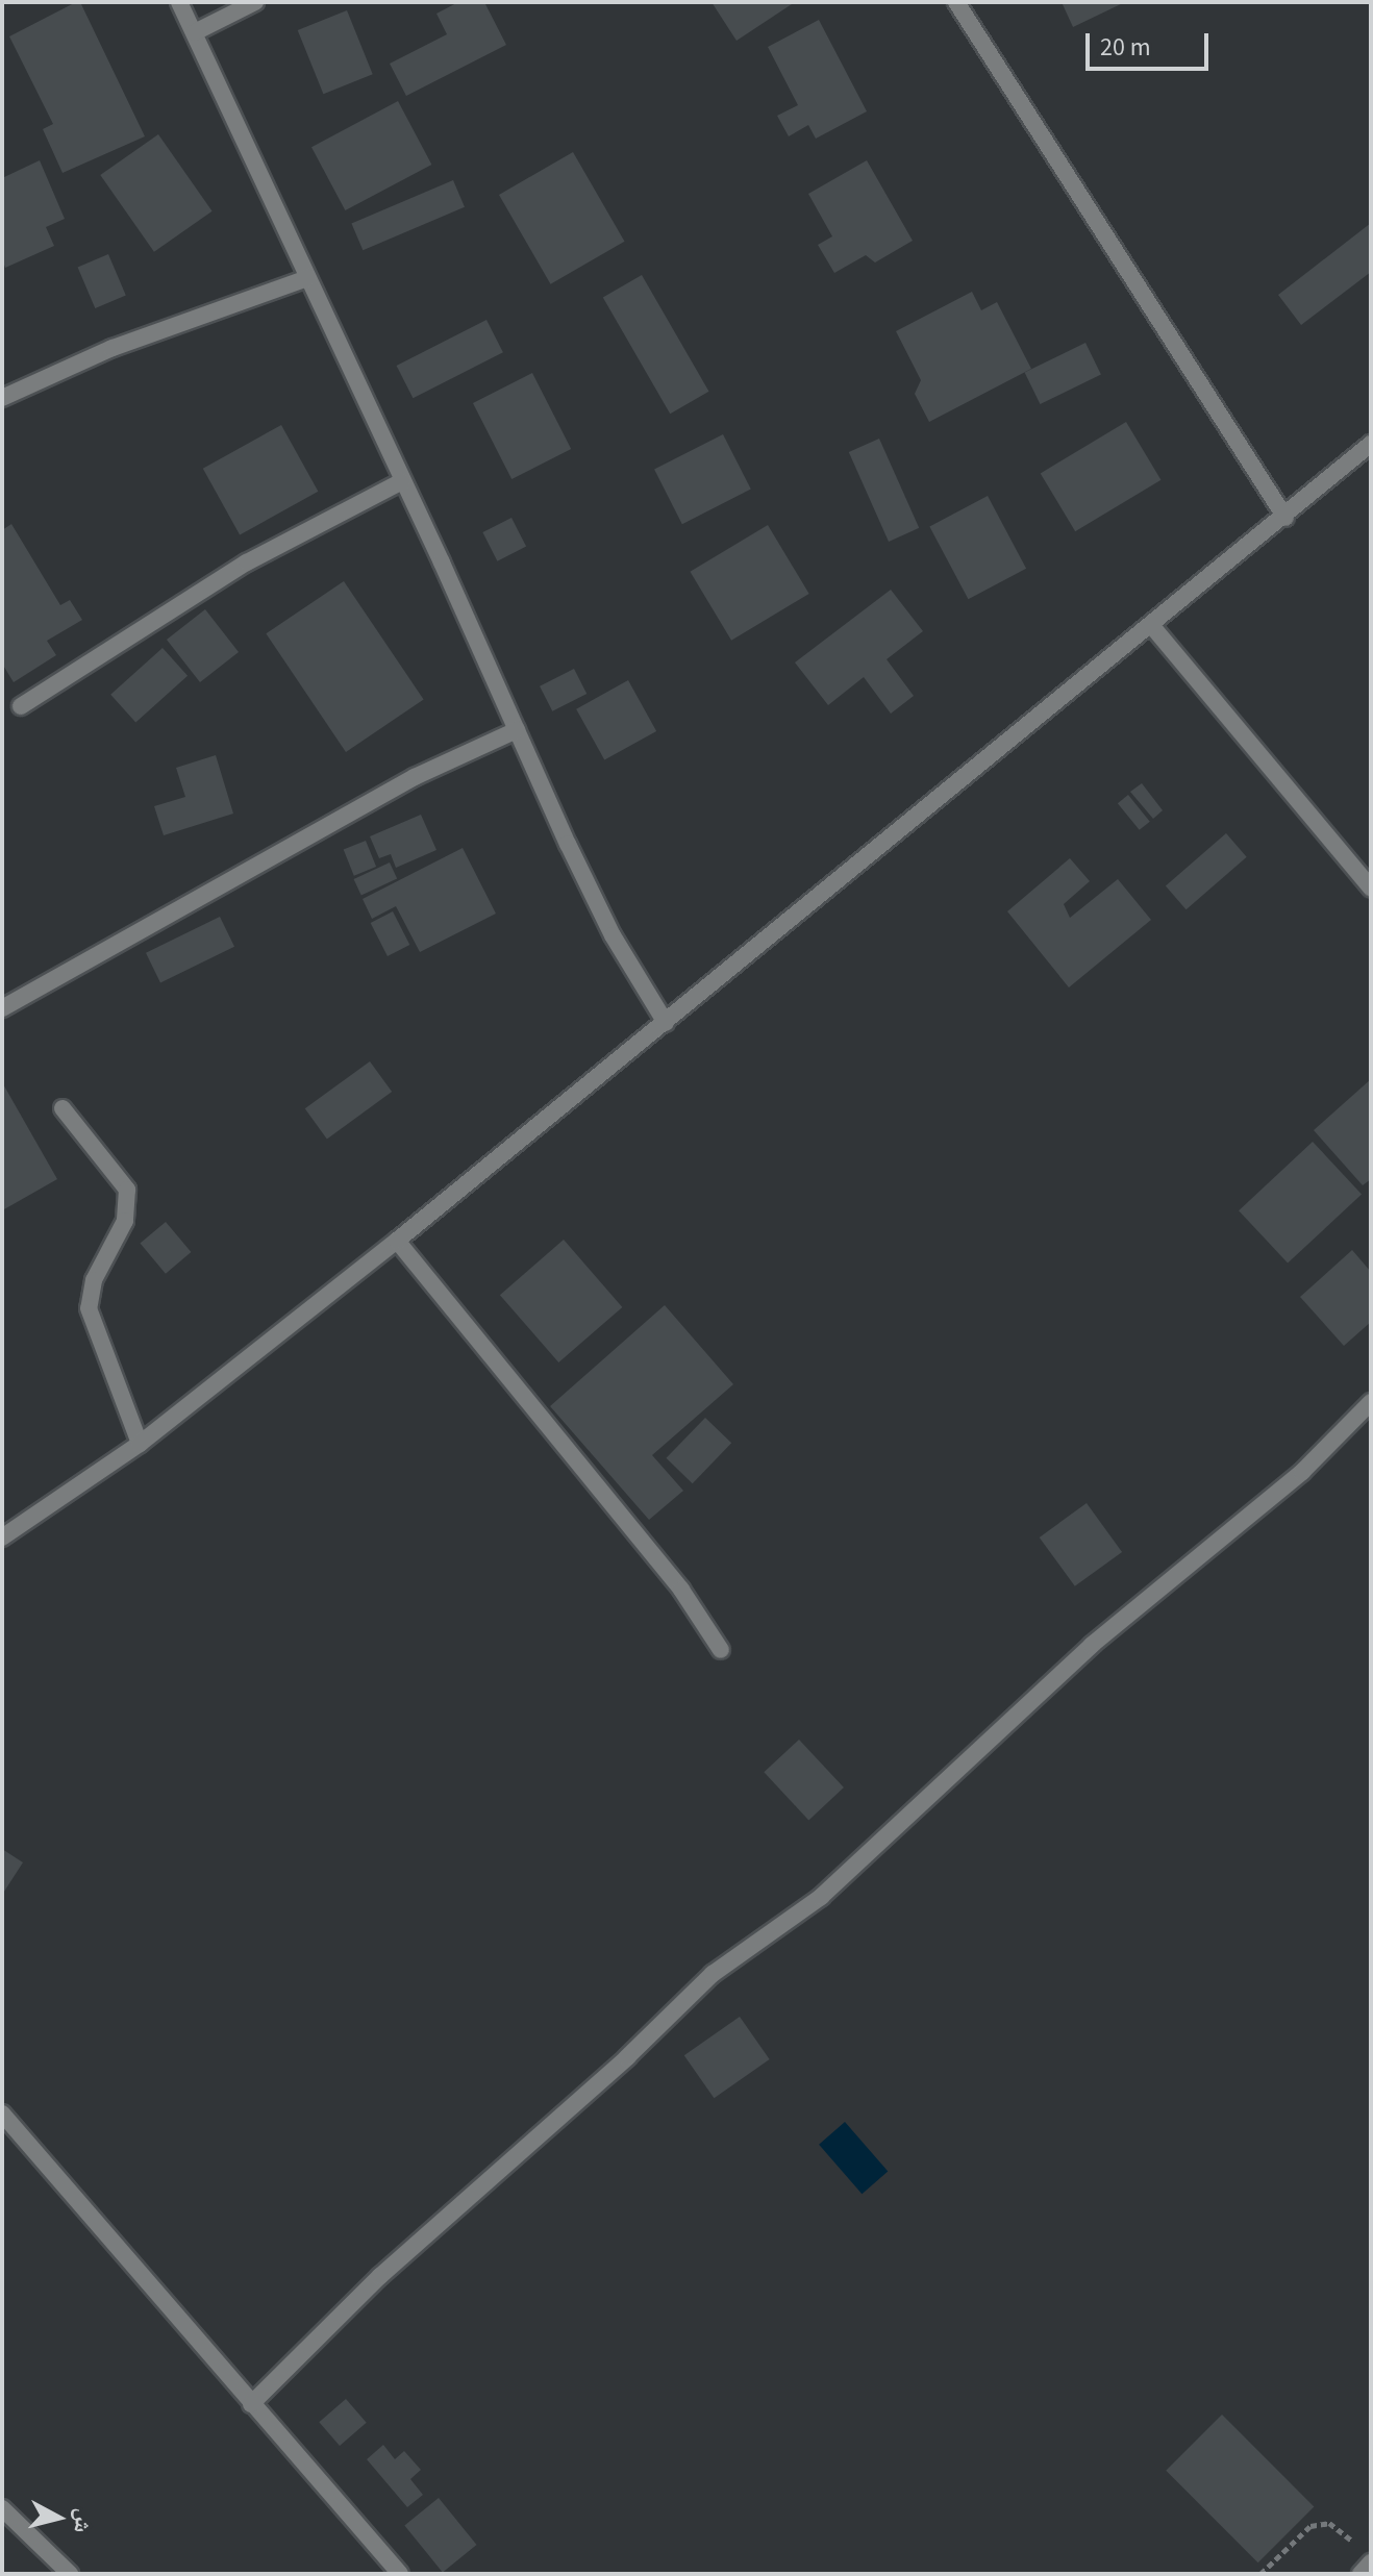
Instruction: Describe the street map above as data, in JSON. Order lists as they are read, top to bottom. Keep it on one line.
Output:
{"scale_bar":"20 m","north":"right"}
